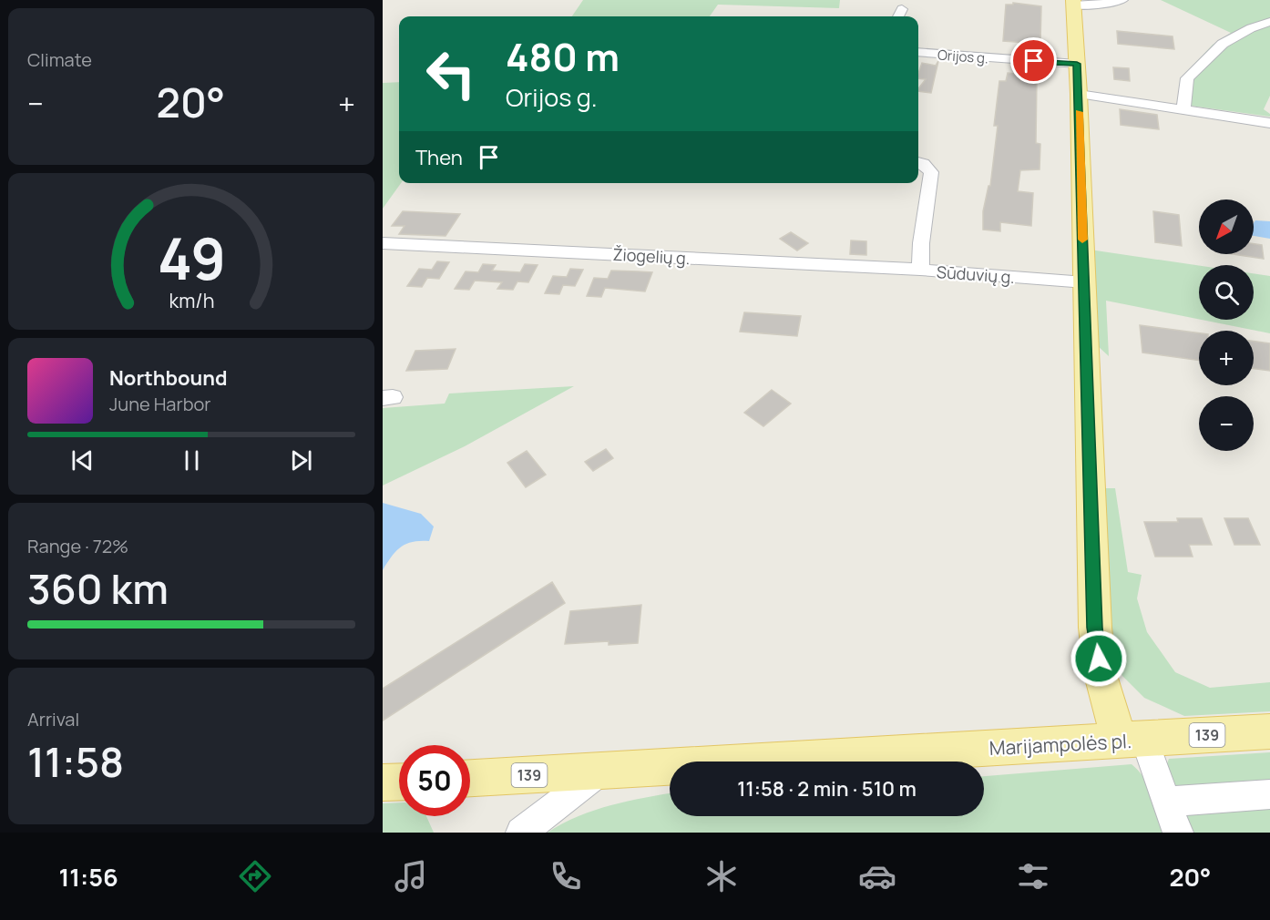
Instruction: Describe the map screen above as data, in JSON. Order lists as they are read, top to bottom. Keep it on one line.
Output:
{"streets":{"main road":["139","Marijampolės pl."],"street":["Orijos g.","Žiogelių g.","Sūduvių g."]},"crossings":[["Žiogelių g.","Sūduvių g."]],"north":"bottom left","page":{"tile":["Climate",["Range · 72%","360 km"],["Arrival","11:58"]],"turn":["480 m","Orijos g."],"heat":["−","20°","+"],"then":"Then","map_buttons":["+","−"],"song":["Northbound","June Harbor"],"limit":"50","trip":"11:58 · 2 min · 510 m","tabs":["11:56","20°"],"gauge":["49","km/h"]}}
